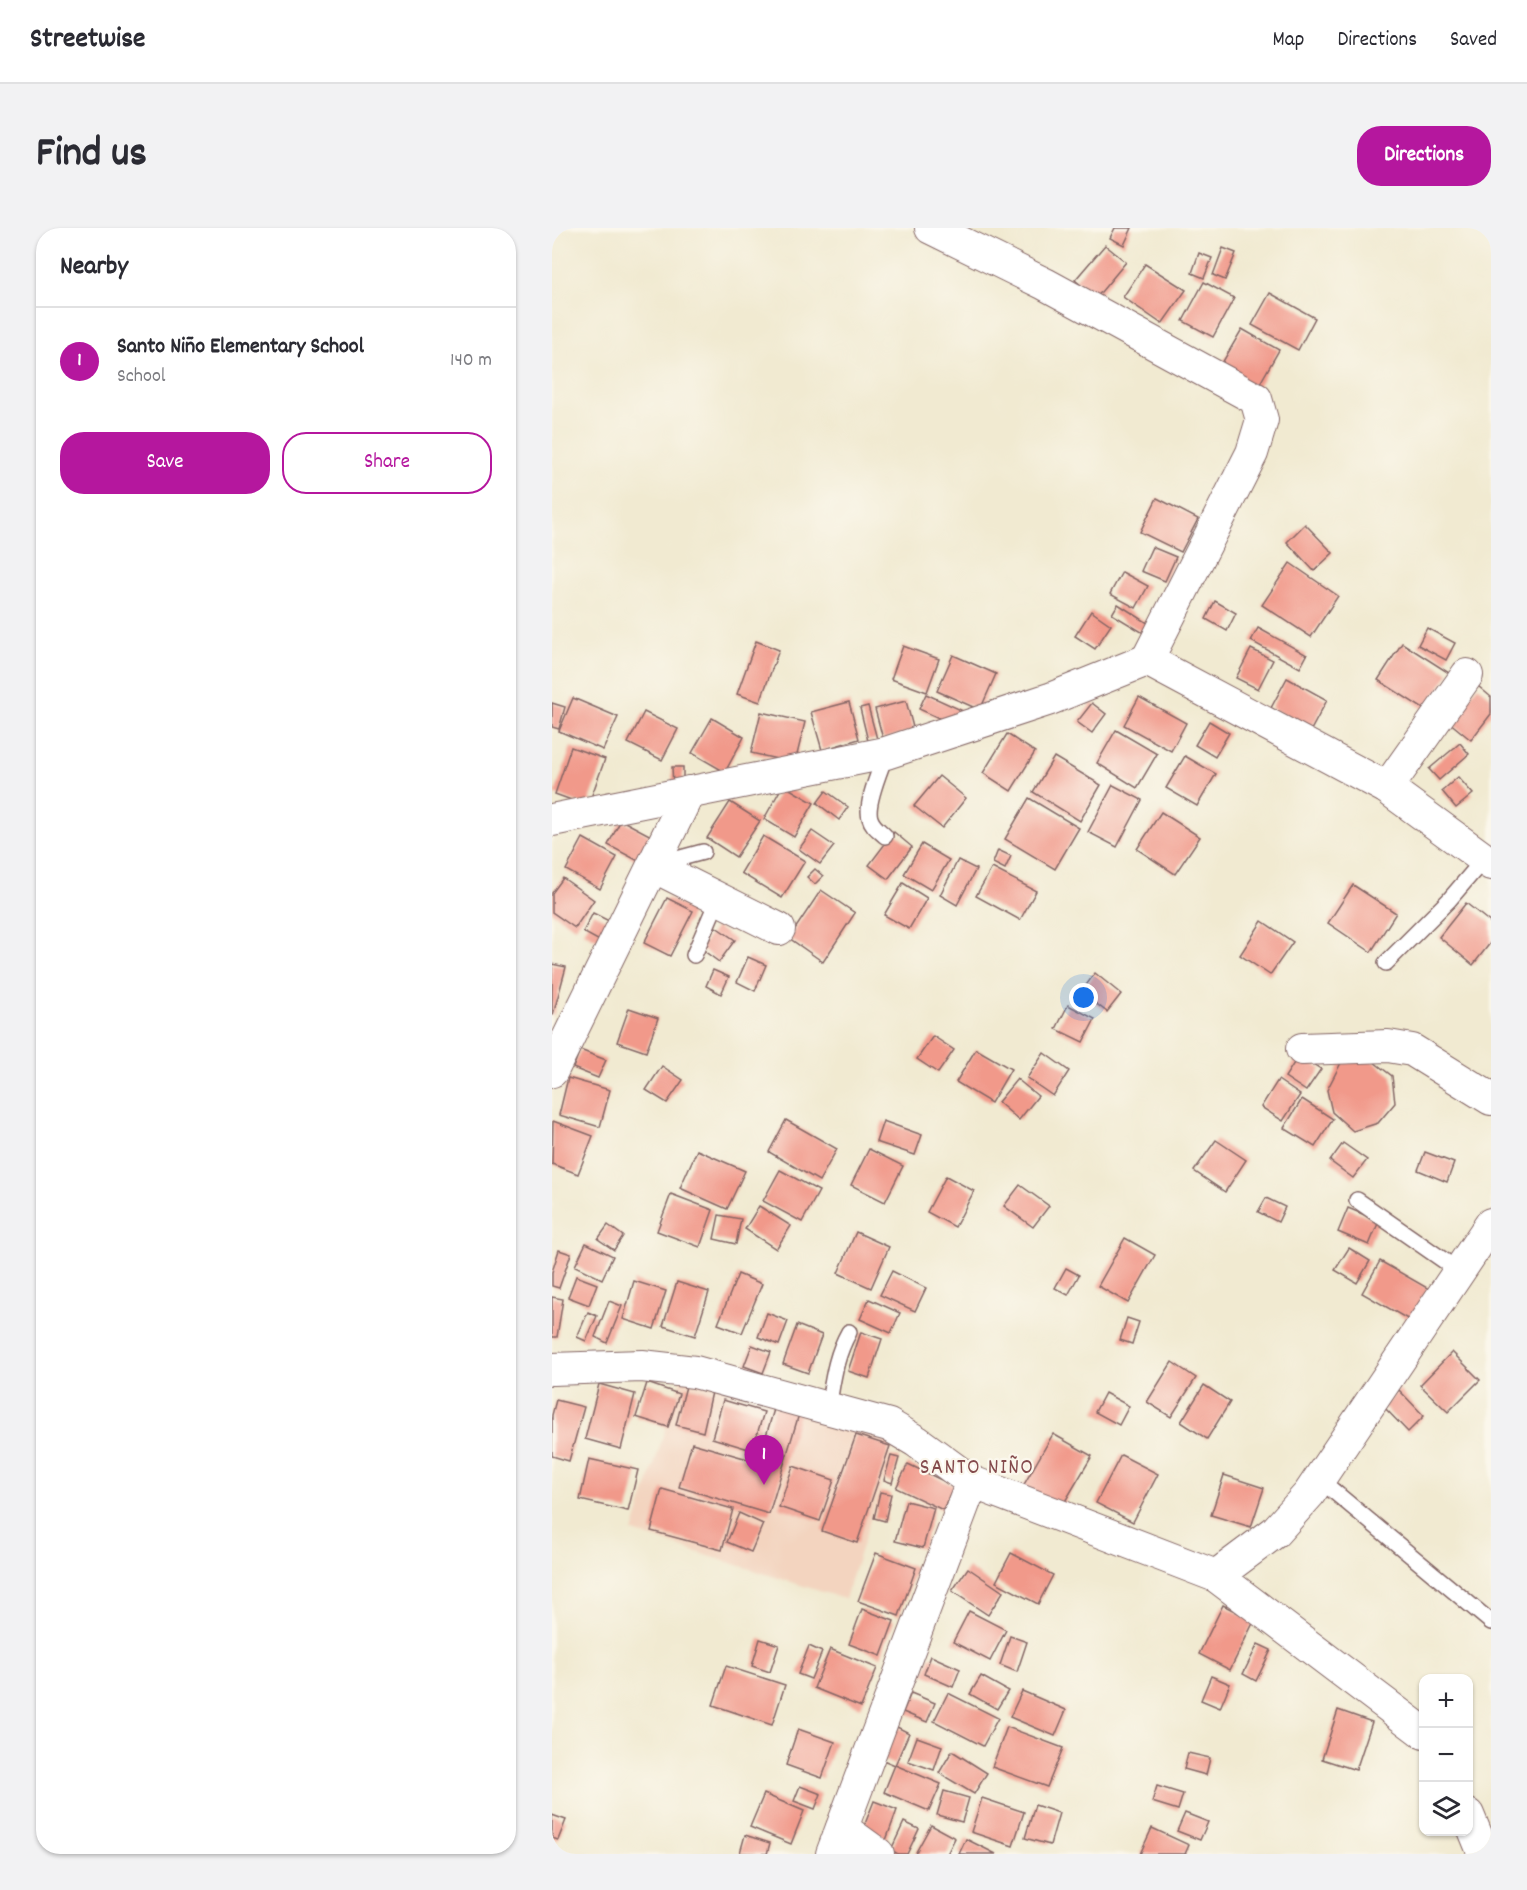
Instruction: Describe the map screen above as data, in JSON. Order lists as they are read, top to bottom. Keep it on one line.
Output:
{"districts":["SANTO NIÑO"],"page":{"header":"Streetwise","nav":["Map","Directions","Saved"],"title":"Find us","buttons":["Directions",["Save","Share"]],"heading":"Nearby","list":[{"mark":"1","name":"Santo Niño Elementary School","note":"School","value":"140 m"}],"pins":"1","map_buttons":["+","−"]}}
